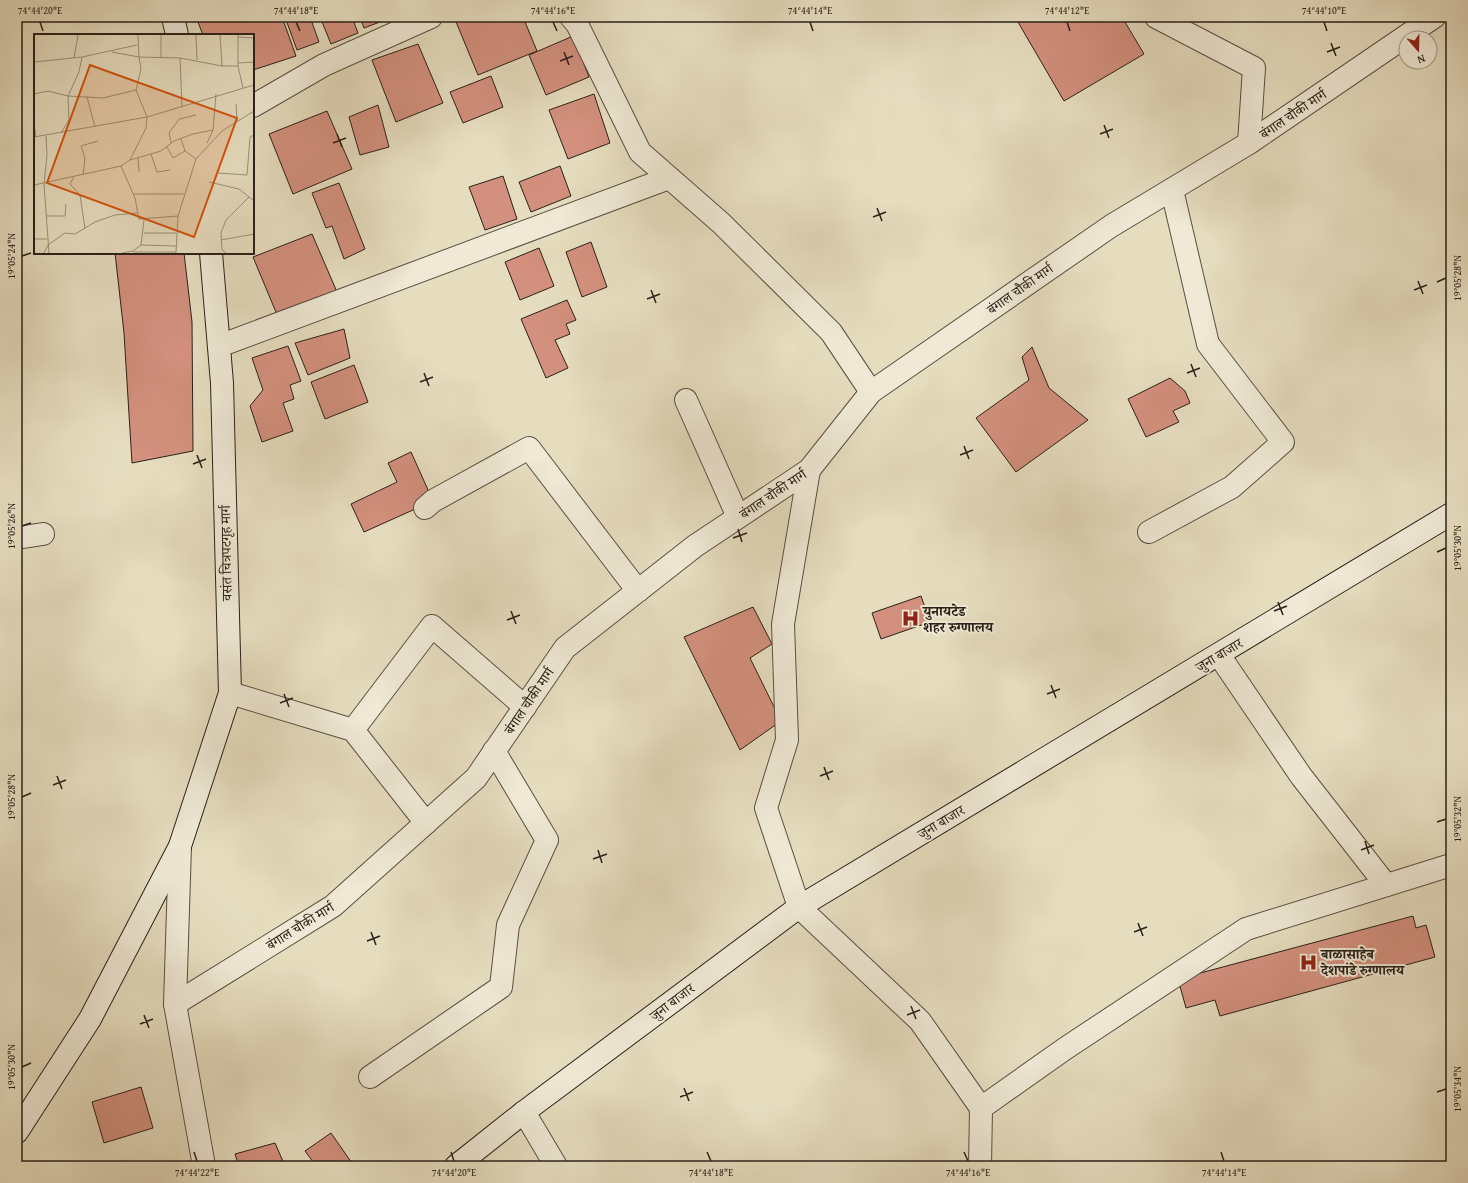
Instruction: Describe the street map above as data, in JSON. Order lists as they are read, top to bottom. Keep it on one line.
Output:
{"streets":{"street":["बंगाल चौकी मार्ग","वसंत चित्रपटगृह मार्ग","जुना बाजार"]},"places":{"hospital":["युनायटेड शहर रुग्णालय","बाळासाहेब देशपांडे रुग्णालय"]},"north":"bottom","coordinates":["74°44'20\"E","74°44'18\"E","74°44'16\"E","74°44'14\"E","74°44'12\"E","74°44'10\"E","19°05'24\"N","19°05'28\"N","19°05'26\"N","19°05'30\"N","19°05'32\"N","19°05'34\"N","74°44'22\"E"]}
